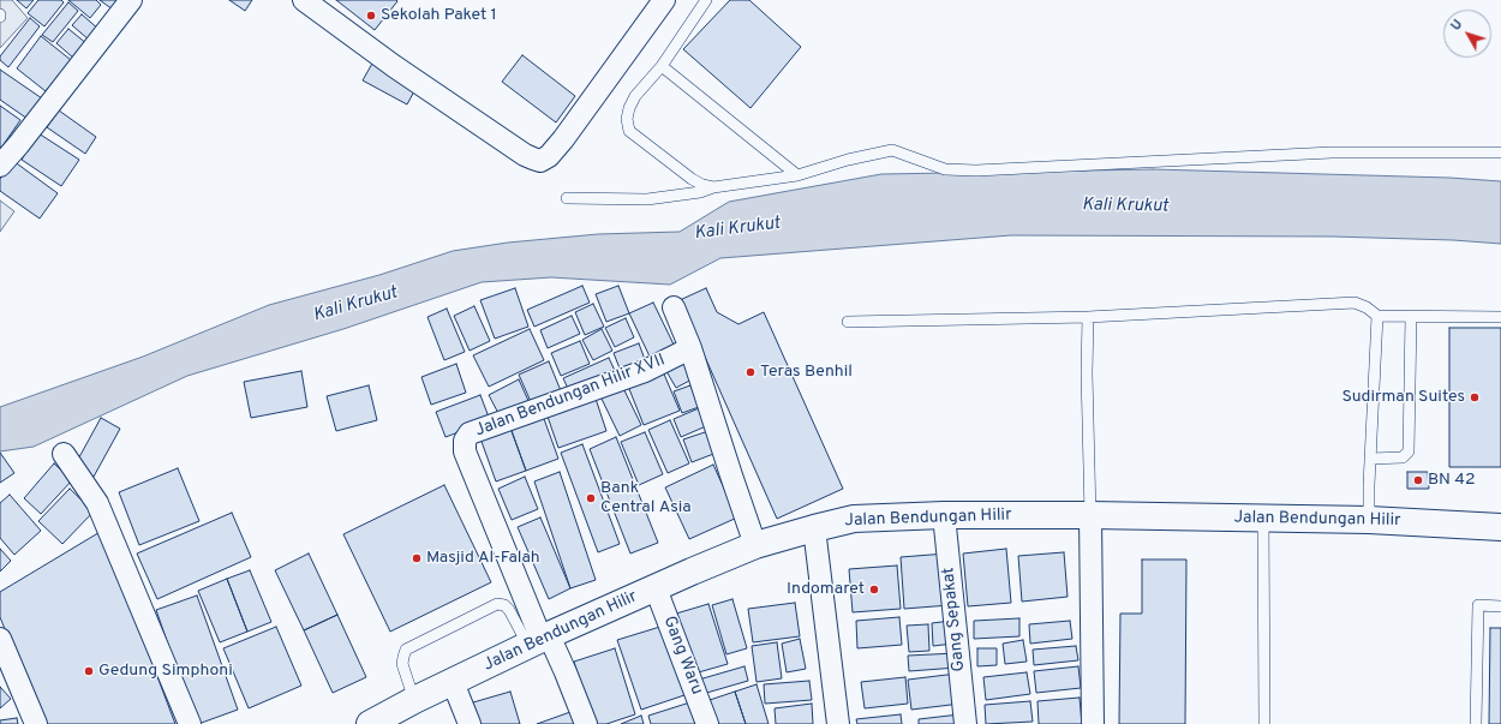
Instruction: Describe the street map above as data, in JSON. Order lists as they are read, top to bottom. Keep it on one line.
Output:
{"streets":{"street":["Jalan Bendungan Hilir XVII","Jalan Bendungan Hilir","Gang Sepakat","Gang Waru"]},"crossings":[["Jalan Bendungan Hilir XVII","Jalan Bendungan Hilir"],["Jalan Bendungan Hilir","Gang Sepakat"],["Jalan Bendungan Hilir","Gang Waru"]],"water":["Kali Krukut"],"places":["Sekolah Paket 1","Teras Benhil","Sudirman Suites","BN 42","Bank Central Asia","Masjid Al-Falah","Indomaret","Gedung Simphoni"],"north":"top left"}
